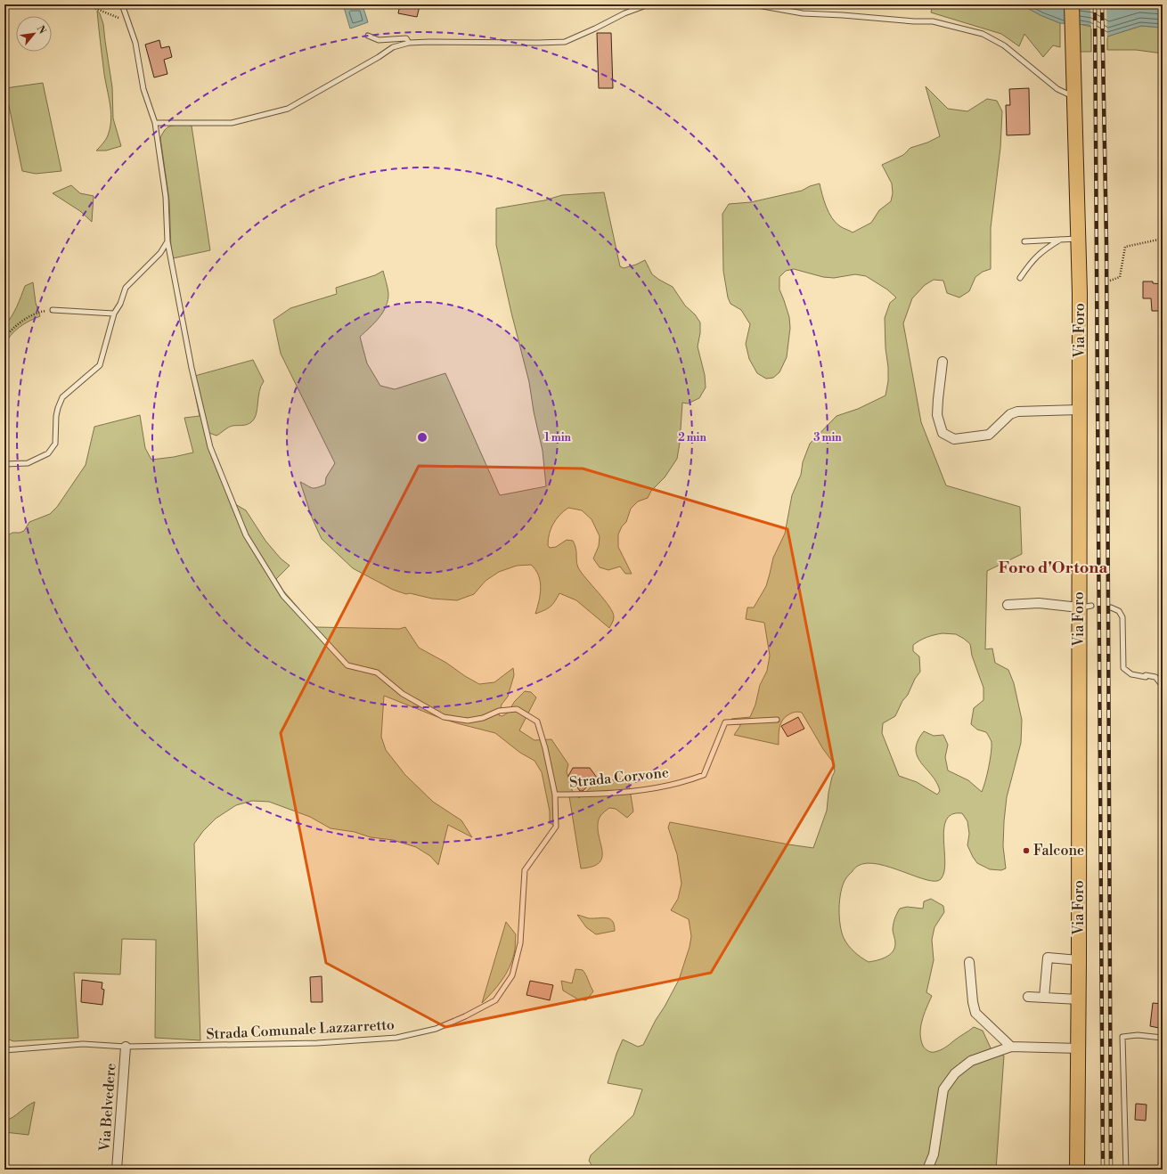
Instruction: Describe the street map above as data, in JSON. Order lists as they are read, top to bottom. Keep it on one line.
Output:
{"streets":{"main road":["Via Foro"],"street":["Via Belvedere"],"lane":["Strada Corvone","Strada Comunale Lazzarretto"]},"crossings":[["Strada Corvone","Strada Comunale Lazzarretto"],["Strada Comunale Lazzarretto","Via Belvedere"]],"districts":["Foro d'Ortona"],"places":["Falcone"],"north":"top right","rings":["1 min","2 min","3 min"]}
